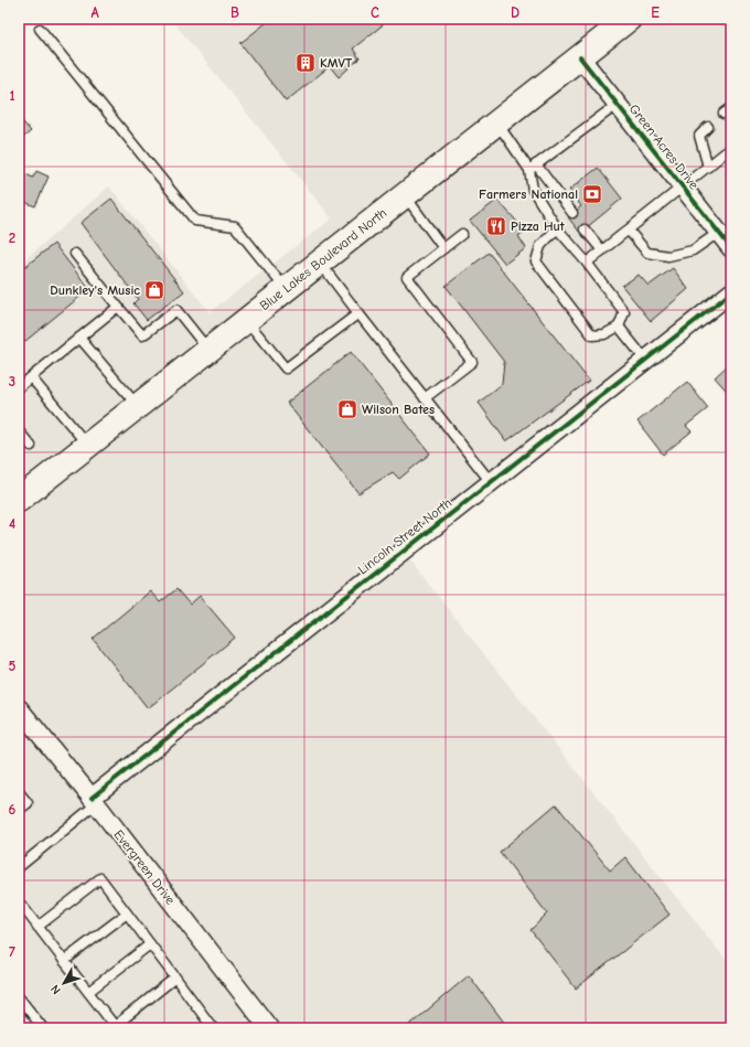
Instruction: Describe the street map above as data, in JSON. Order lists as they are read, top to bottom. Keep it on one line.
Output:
{"streets":{"main road":["Blue Lakes Boulevard North"],"street":["Green Acres Drive","Lincoln Street North","Evergreen Drive"]},"crossings":[["Green Acres Drive","Blue Lakes Boulevard North"],["Lincoln Street North","Evergreen Drive"]],"places":{"building":["KMVT"],"bank":["Farmers National"],"restaurant":["Pizza Hut"],"shop":["Dunkley's Music","Wilson Bates"]},"north":"bottom left","grid":{"columns":["A","B","C","D","E"],"rows":["1","2","3","4","5","6","7"]}}
